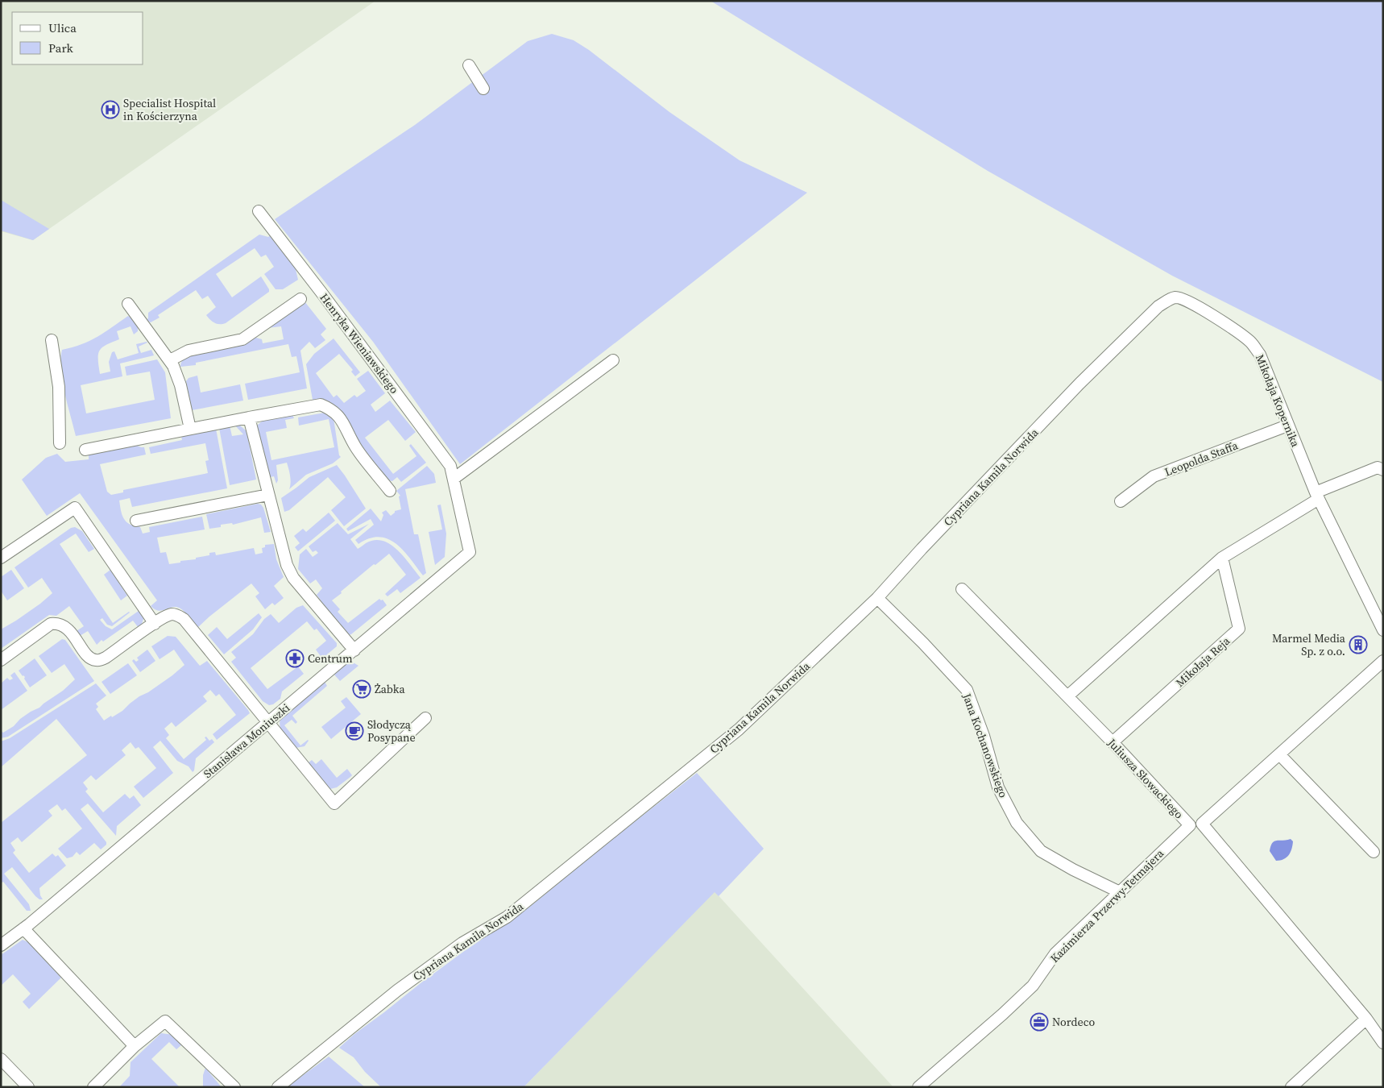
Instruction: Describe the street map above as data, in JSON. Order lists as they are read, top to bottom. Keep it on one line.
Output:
{"streets":{"street":["Henryka Wieniawskiego","Mikołaja Kopernika","Leopolda Staffa","Cypriana Kamila Norwida","Mikołaja Reja","Stanisława Moniuszki","Jana Kochanowskiego","Juliusza Słowackiego","Kazimierza Przerwy-Tetmajera"]},"crossings":[["Henryka Wieniawskiego","Stanisława Moniuszki"],["Mikołaja Kopernika","Leopolda Staffa"],["Mikołaja Kopernika","Cypriana Kamila Norwida"],["Cypriana Kamila Norwida","Jana Kochanowskiego"],["Mikołaja Reja","Juliusza Słowackiego"],["Jana Kochanowskiego","Kazimierza Przerwy-Tetmajera"],["Juliusza Słowackiego","Kazimierza Przerwy-Tetmajera"]],"places":{"hospital":["Specialist Hospital in Kościerzyna"],"building":["Marmel Media Sp. z o.o."],"pharmacy":["Centrum"],"supermarket":["Żabka"],"cafe":["Słodyczą Posypane"],"office":["Nordeco"]},"legend":["Ulica","Park"]}
